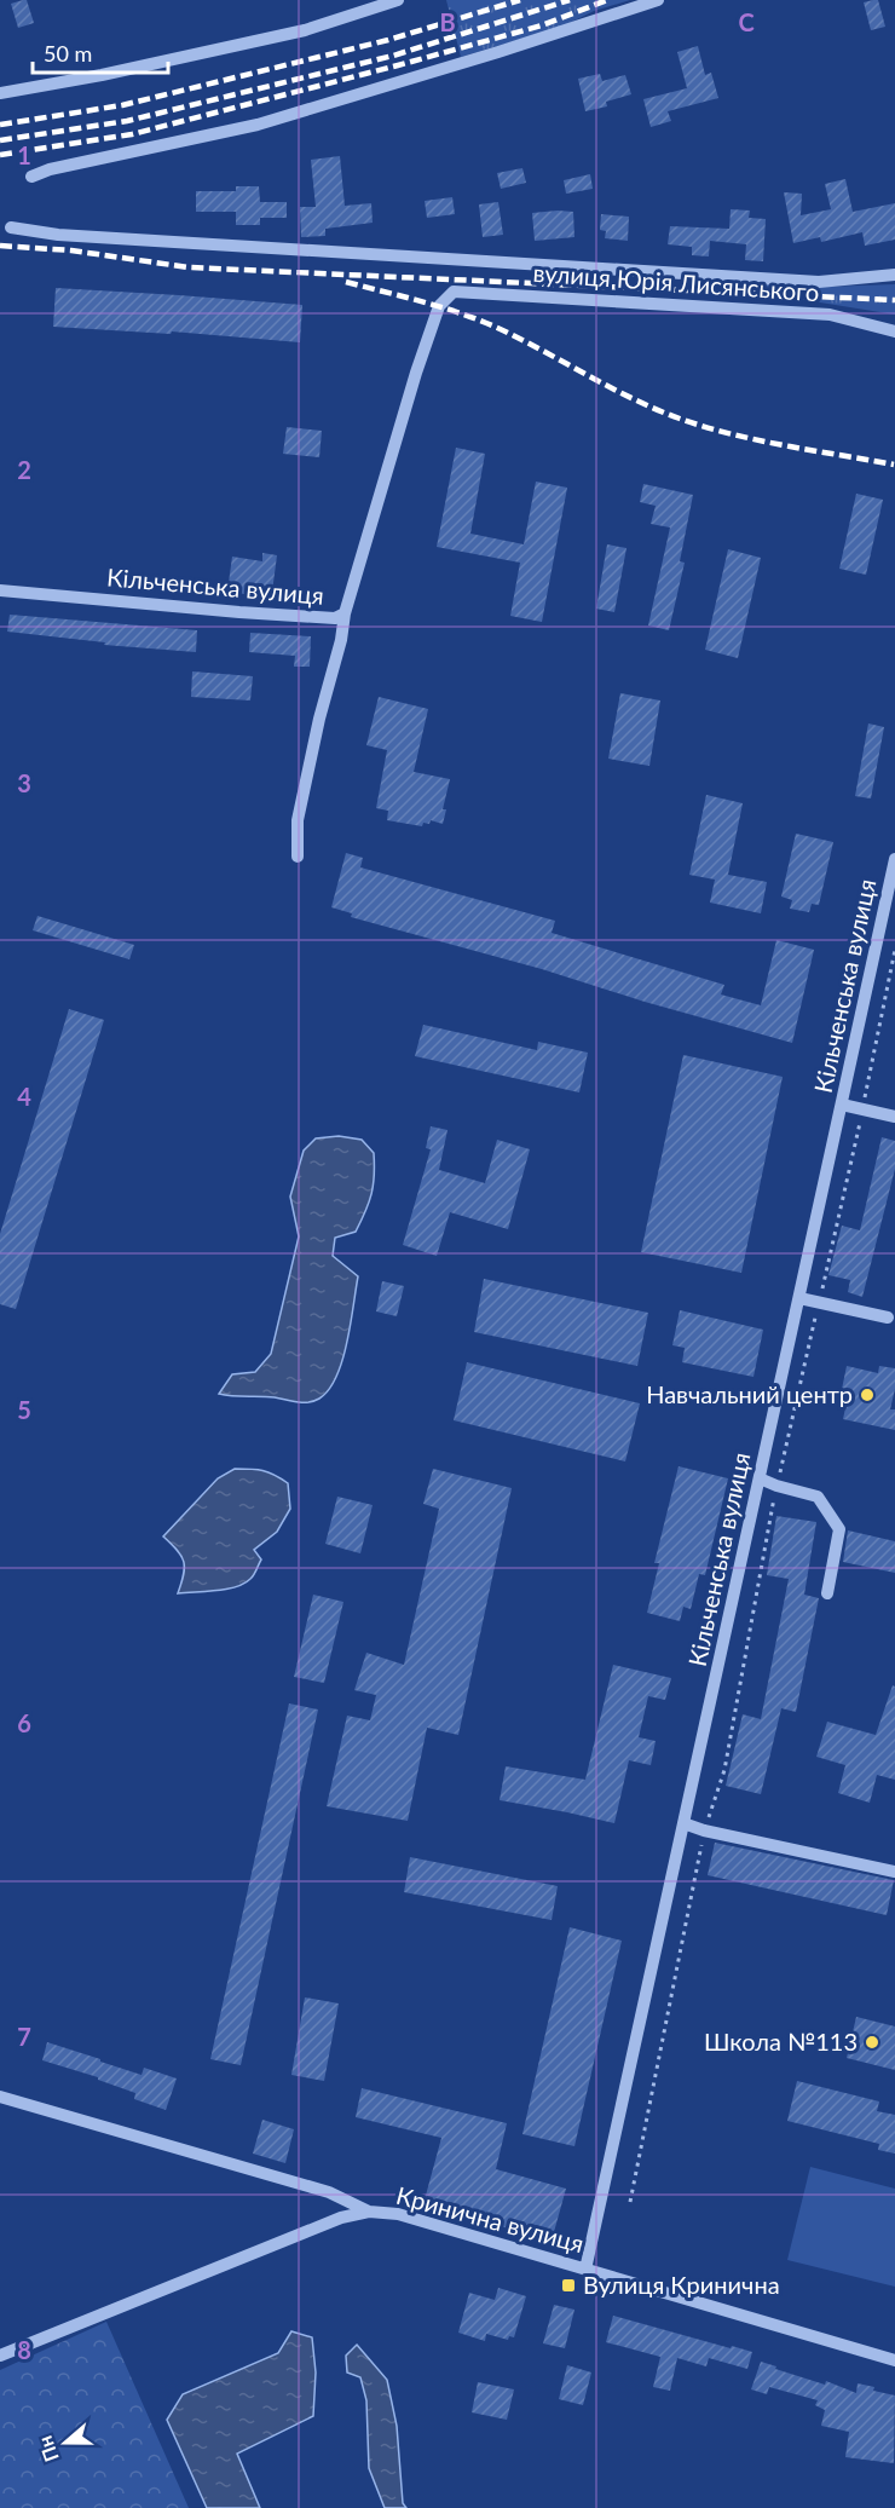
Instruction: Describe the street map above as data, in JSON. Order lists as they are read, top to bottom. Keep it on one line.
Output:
{"streets":{"street":["вулиця Юрія Лисянського","Кільченська вулиця","Кринична вулиця"]},"crossings":[["вулиця Юрія Лисянського","Кільченська вулиця"],["Кільченська вулиця","Кринична вулиця"]],"places":{"other":["Навчальний центр","Школа №113"],"transit":["Вулиця Кринична"]},"scale_bar":"50 m","north":"left","grid":{"columns":["B","C"],"rows":["1","2","3","4","5","6","7","8"]}}
